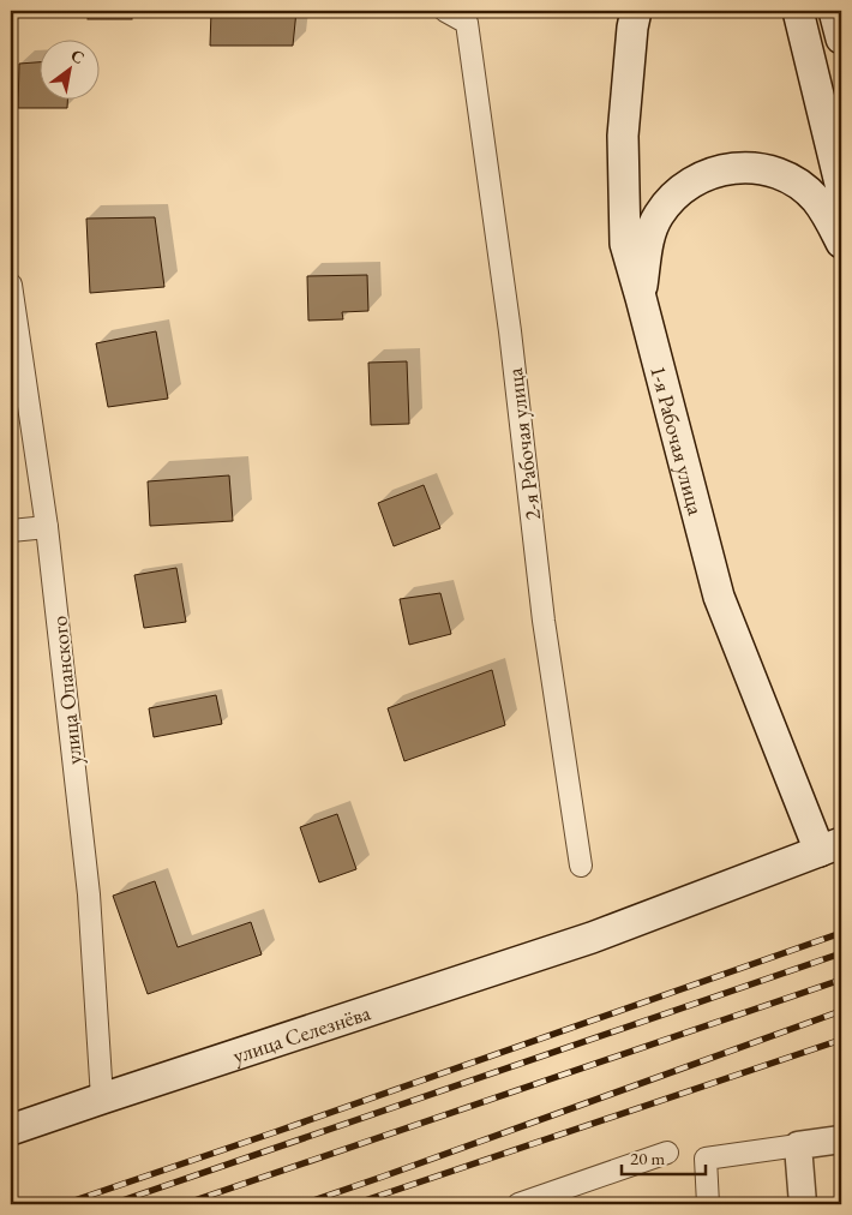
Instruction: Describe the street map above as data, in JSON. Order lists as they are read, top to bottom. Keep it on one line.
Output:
{"streets":{"main road":["1-я Рабочая улица","улица Селезнёва"],"street":["2-я Рабочая улица","улица Опанского"]},"crossings":[["1-я Рабочая улица","улица Селезнёва"],["улица Опанского","улица Селезнёва"]],"scale_bar":"20 m","north":"top right"}
